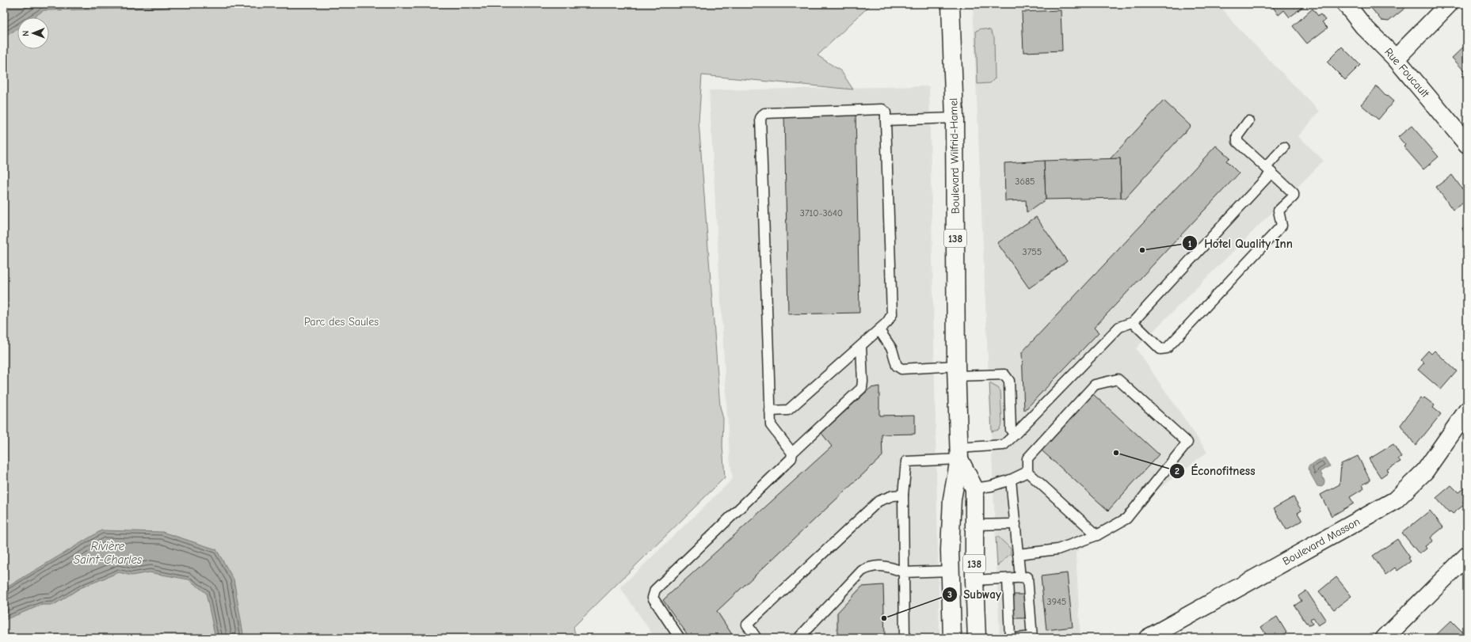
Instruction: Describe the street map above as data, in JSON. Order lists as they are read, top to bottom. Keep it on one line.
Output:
{"streets":{"main road":["Rue Foucault","Boulevard Wilfrid-Hamel","138","Boulevard Masson"]},"water":["Rivière Saint-Charles"],"parks":["Parc des Saules"],"places":["Hotel Quality Inn","Éconofitness","Subway"],"house_numbers":["3685","3710-3640","3755","3945"],"north":"left"}
